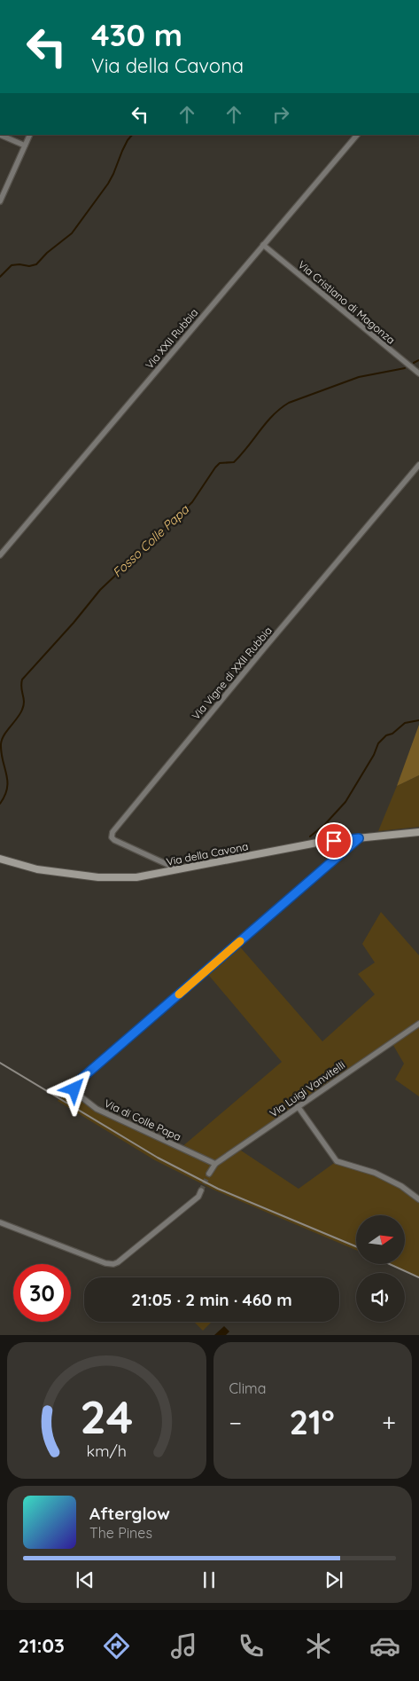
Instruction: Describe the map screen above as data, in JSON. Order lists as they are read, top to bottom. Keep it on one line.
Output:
{"streets":{"main road":["Via della Cavona"],"street":["Via Cristiano di Magonza","Via XXII Rubbia","Via Vigne di XXII Rubbia","Via Luigi Vanvitelli","Via di Colle Papa"]},"crossings":[["Via Cristiano di Magonza","Via XXII Rubbia"],["Via Vigne di XXII Rubbia","Via della Cavona"],["Via della Cavona","Via di Colle Papa"],["Via Luigi Vanvitelli","Via di Colle Papa"]],"water":["Fosso Colle Papa"],"north":"right","page":{"turn":["430 m","Via della Cavona"],"limit":"30","trip":"21:05 · 2 min · 460 m","tile":"Clima","heat":["−","21°","+"],"song":["Afterglow","The Pines"],"tabs":"21:03","gauge":["24","km/h"]}}
